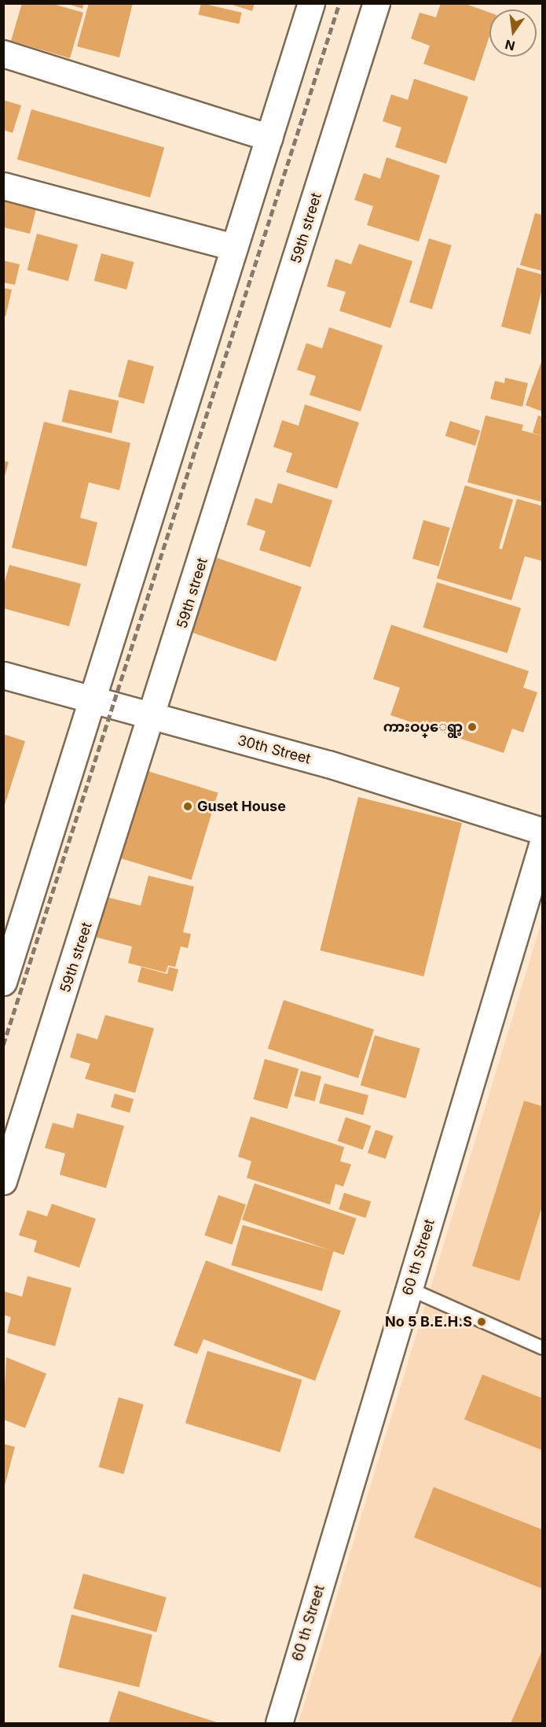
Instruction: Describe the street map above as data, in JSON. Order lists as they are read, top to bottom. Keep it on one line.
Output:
{"streets":{"street":["59th street","30th Street","60 th Street"]},"crossings":[["59th street","30th Street"]],"places":["ကားဝပ္ေရွာ့","Guset House","No 5 B.E.H.S"],"north":"bottom"}
